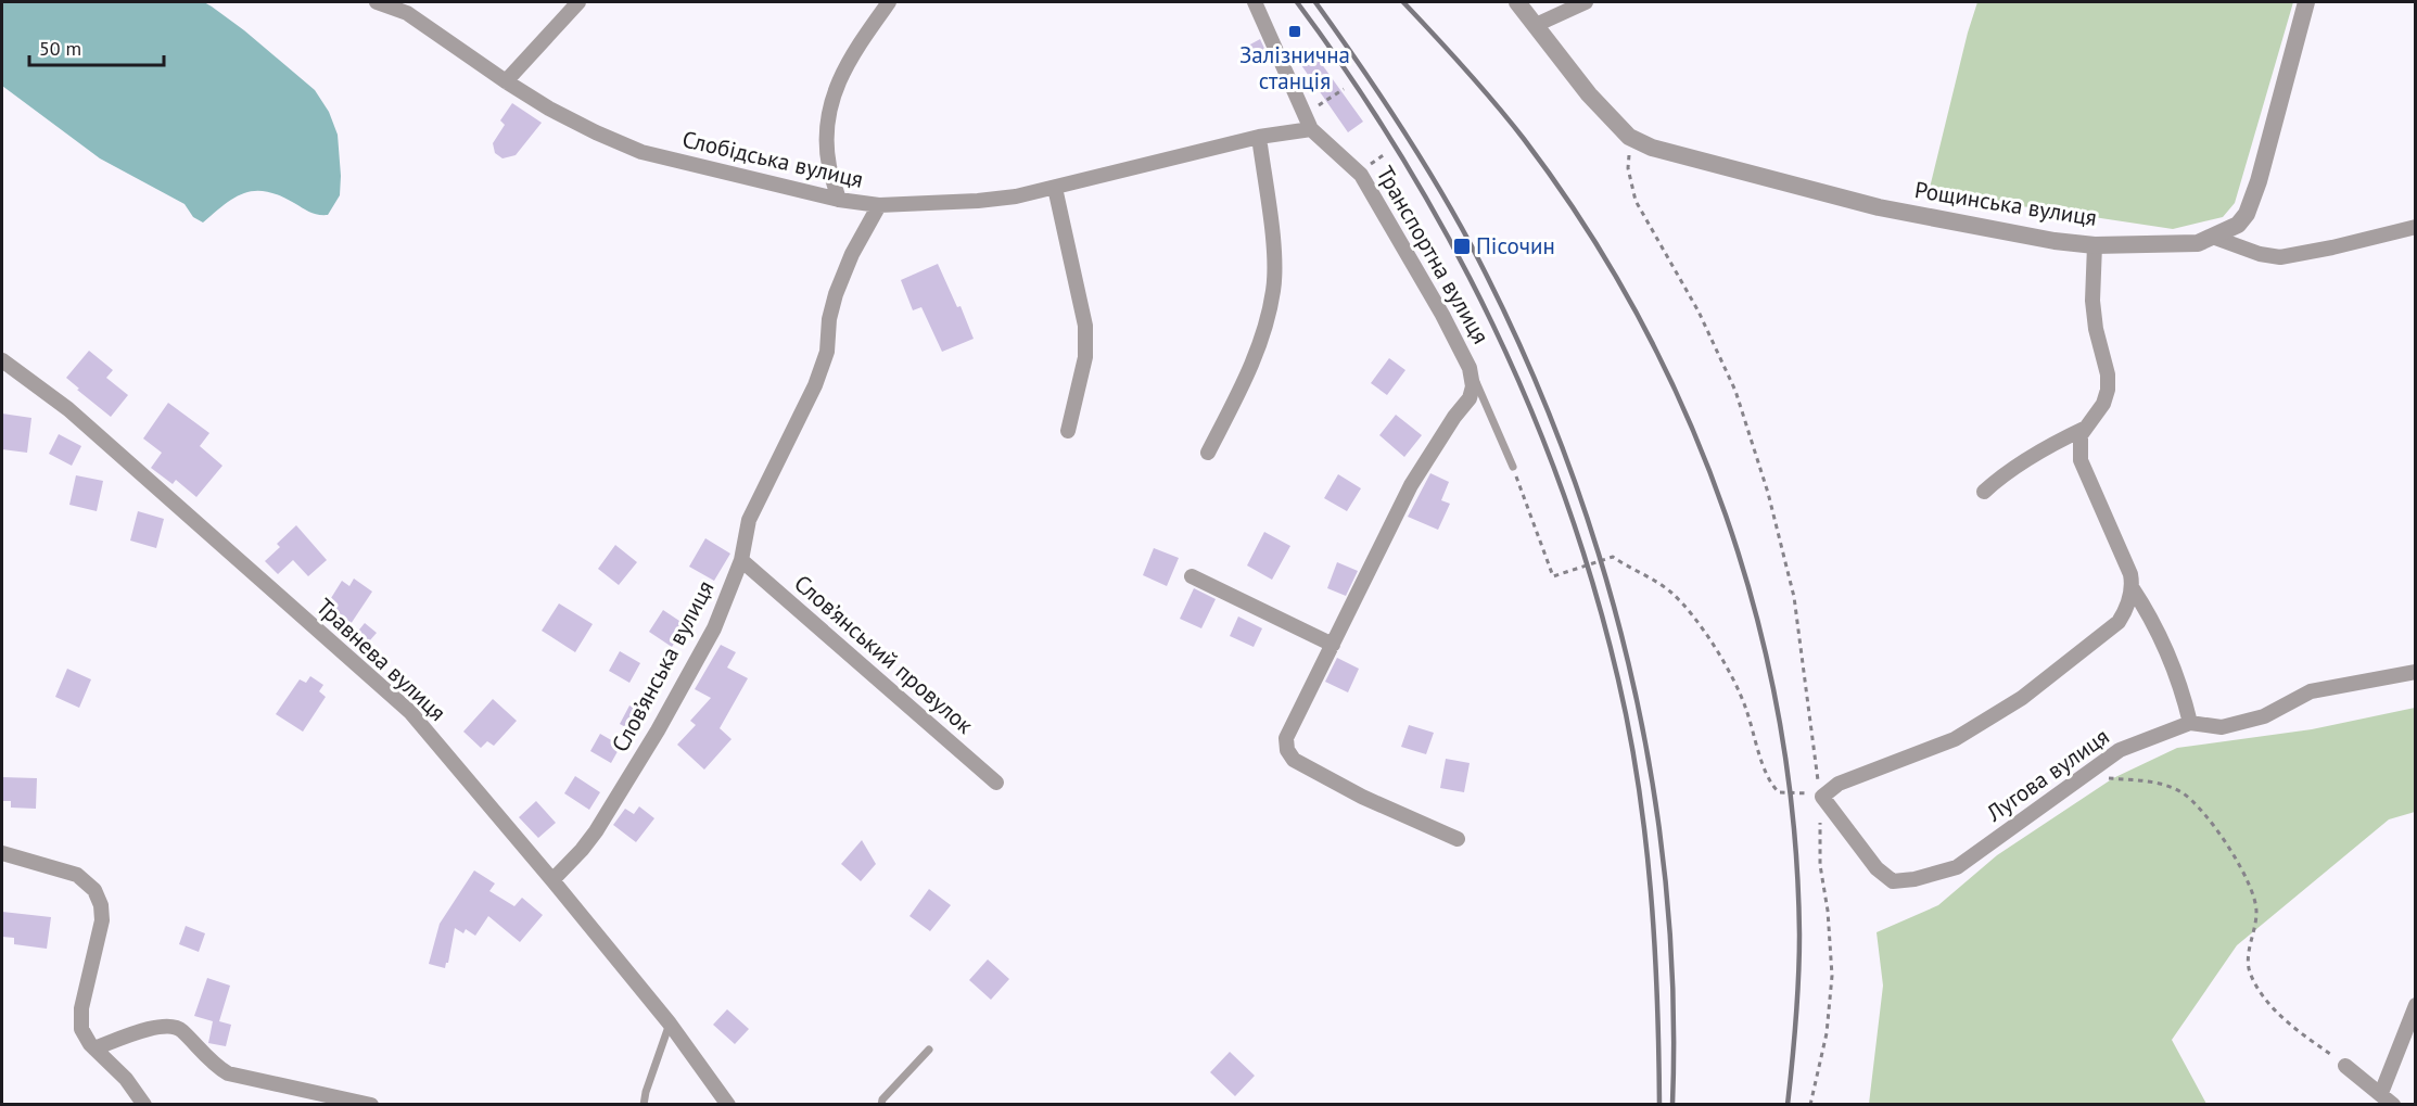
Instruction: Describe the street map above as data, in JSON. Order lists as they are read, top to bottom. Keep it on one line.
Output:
{"streets":{"street":["Слобідська вулиця","Рощинська вулиця","Транспортна вулиця","Слов’янський провулок","Травнева вулиця","Слов’янська вулиця","Лугова вулиця"]},"crossings":[["Слобідська вулиця","Транспортна вулиця"],["Слобідська вулиця","Слов’янська вулиця"],["Слов’янський провулок","Слов’янська вулиця"],["Травнева вулиця","Слов’янська вулиця"]],"places":{"transit":["Залізнична станція","Пісочин"]},"scale_bar":"50 m"}
